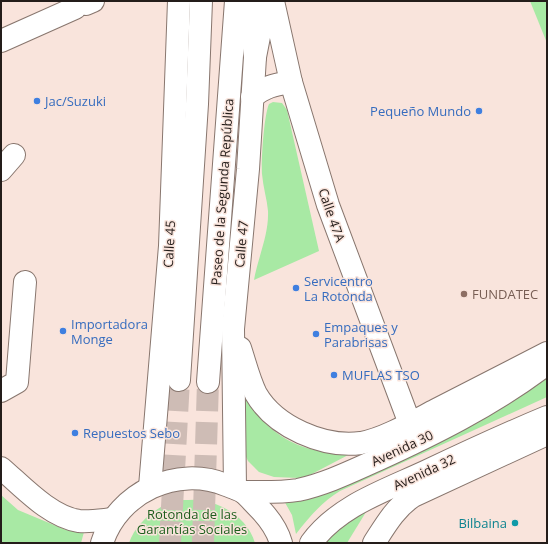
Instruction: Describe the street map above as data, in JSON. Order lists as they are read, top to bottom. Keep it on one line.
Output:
{"streets":{"main road":["Paseo de la Segunda República","Calle 47A","Calle 45","Calle 47","Avenida 30","Avenida 32"]},"crossings":[["Calle 47","Avenida 30"]],"parks":["Rotonda de las Garantías Sociales"],"places":["Jac/Suzuki","Pequeño Mundo","Servicentro La Rotonda","FUNDATEC","Importadora Monge","Empaques y Parabrisas","MUFLAS TSO","Repuestos Sebo","Bilbaina"]}
